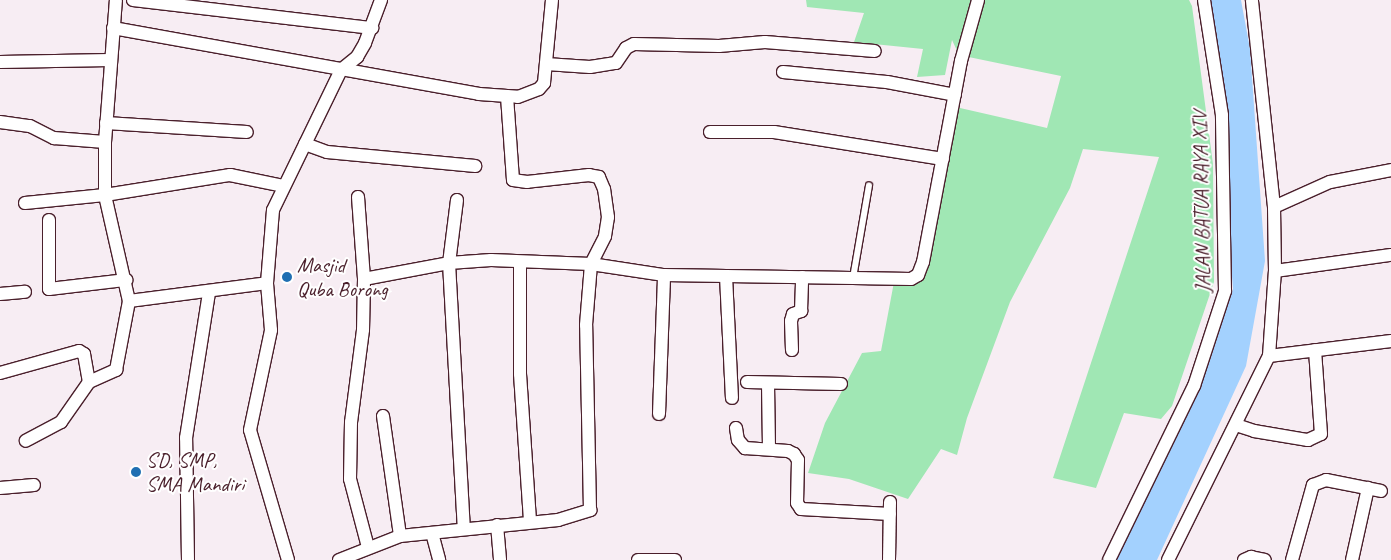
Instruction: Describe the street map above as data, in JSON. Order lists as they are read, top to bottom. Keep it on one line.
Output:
{"streets":{"street":["JALAN BATUA RAYA XIV"]},"places":["Masjid Quba Borong","SD, SMP, SMA Mandiri"]}
